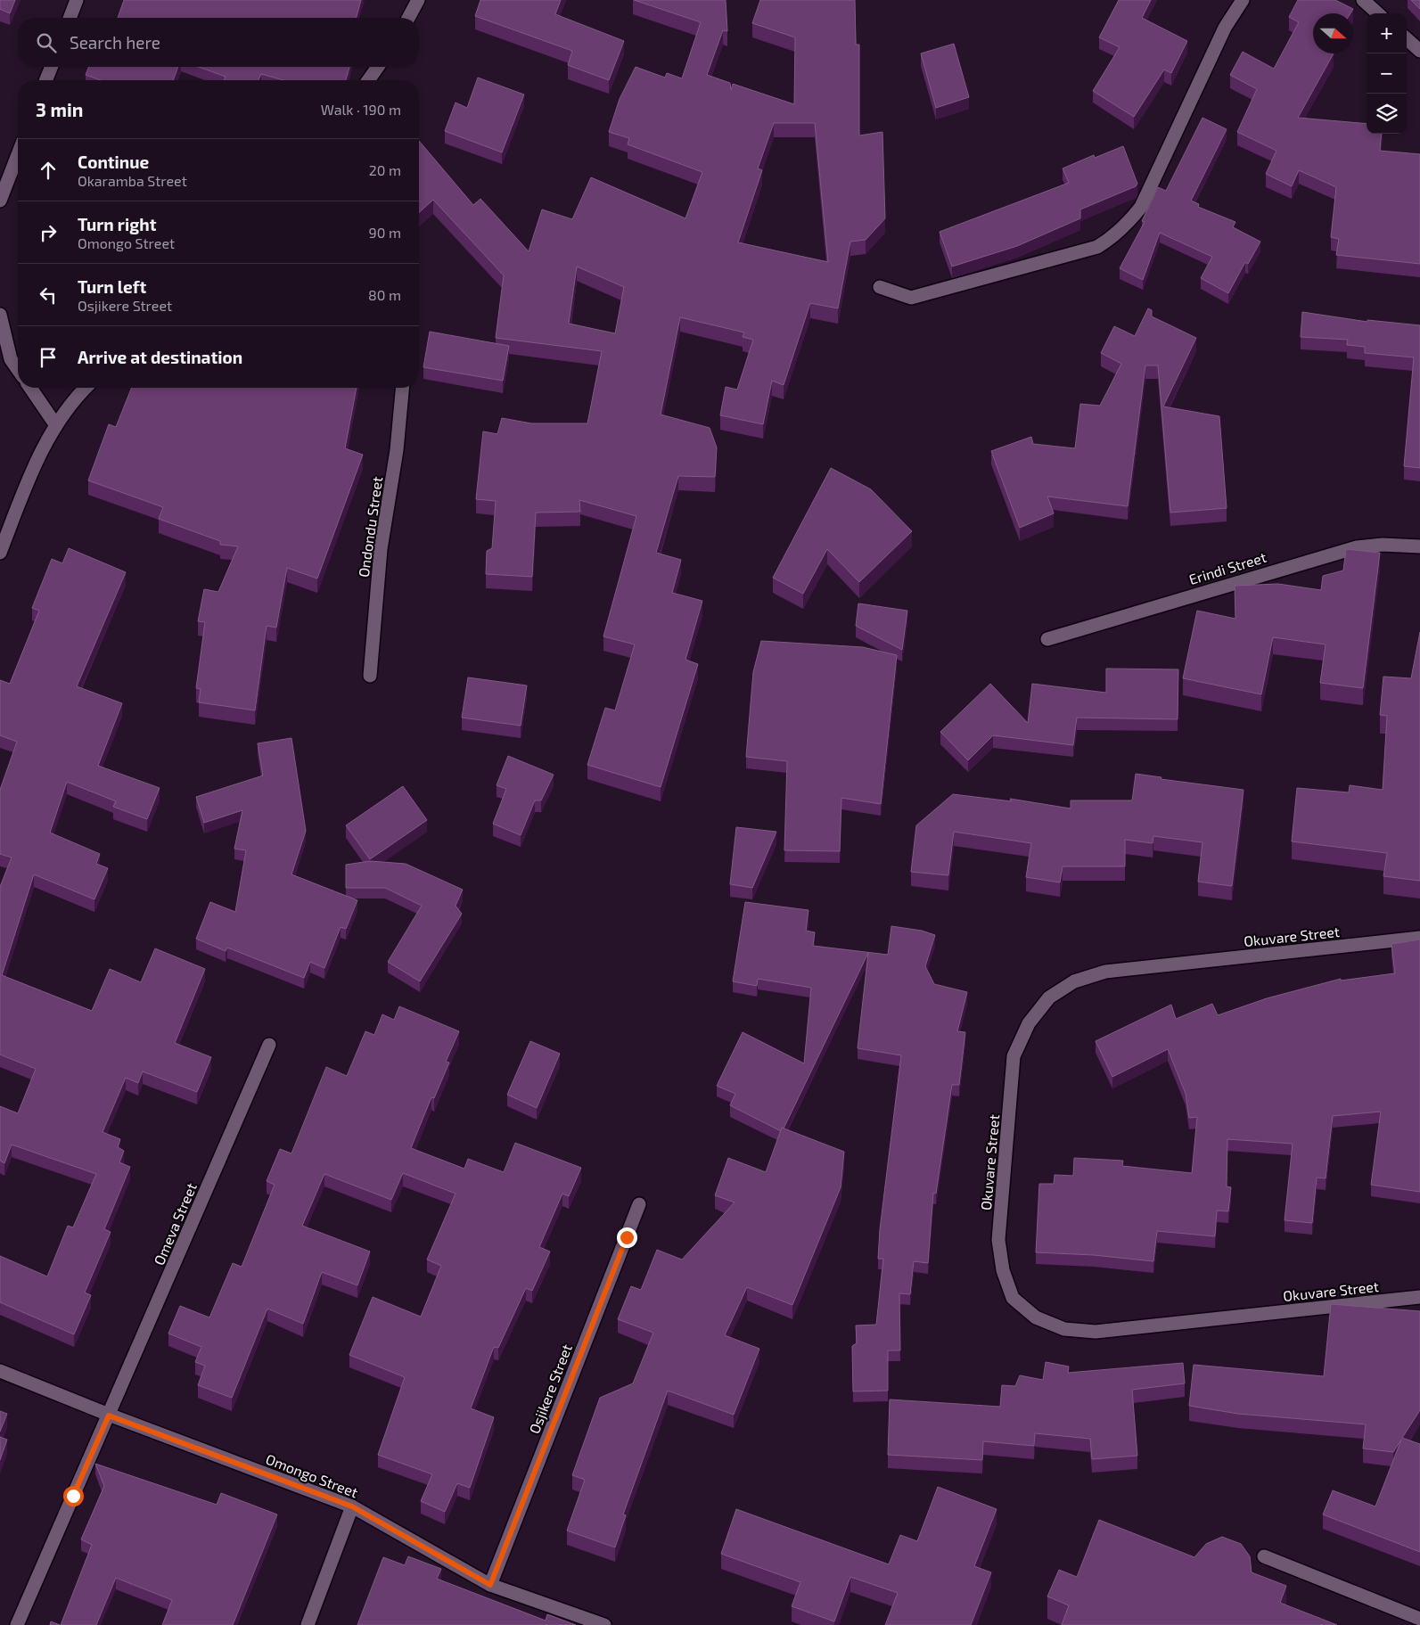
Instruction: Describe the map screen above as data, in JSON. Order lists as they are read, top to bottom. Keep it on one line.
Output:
{"streets":{"street":["Ondondu Street","Erindi Street","Okuvare Street","Omeva Street","Osjikere Street","Omongo Street"]},"crossings":[["Omeva Street","Omongo Street"],["Osjikere Street","Omongo Street"]],"north":"right","page":{"map_buttons":["+","−"],"search":"Search here","heading":["3 min","Walk · 190 m"],"list":[["Continue","Okaramba Street","20 m"],["Turn right","Omongo Street","90 m"],["Turn left","Osjikere Street","80 m"],"Arrive at destination"]}}
